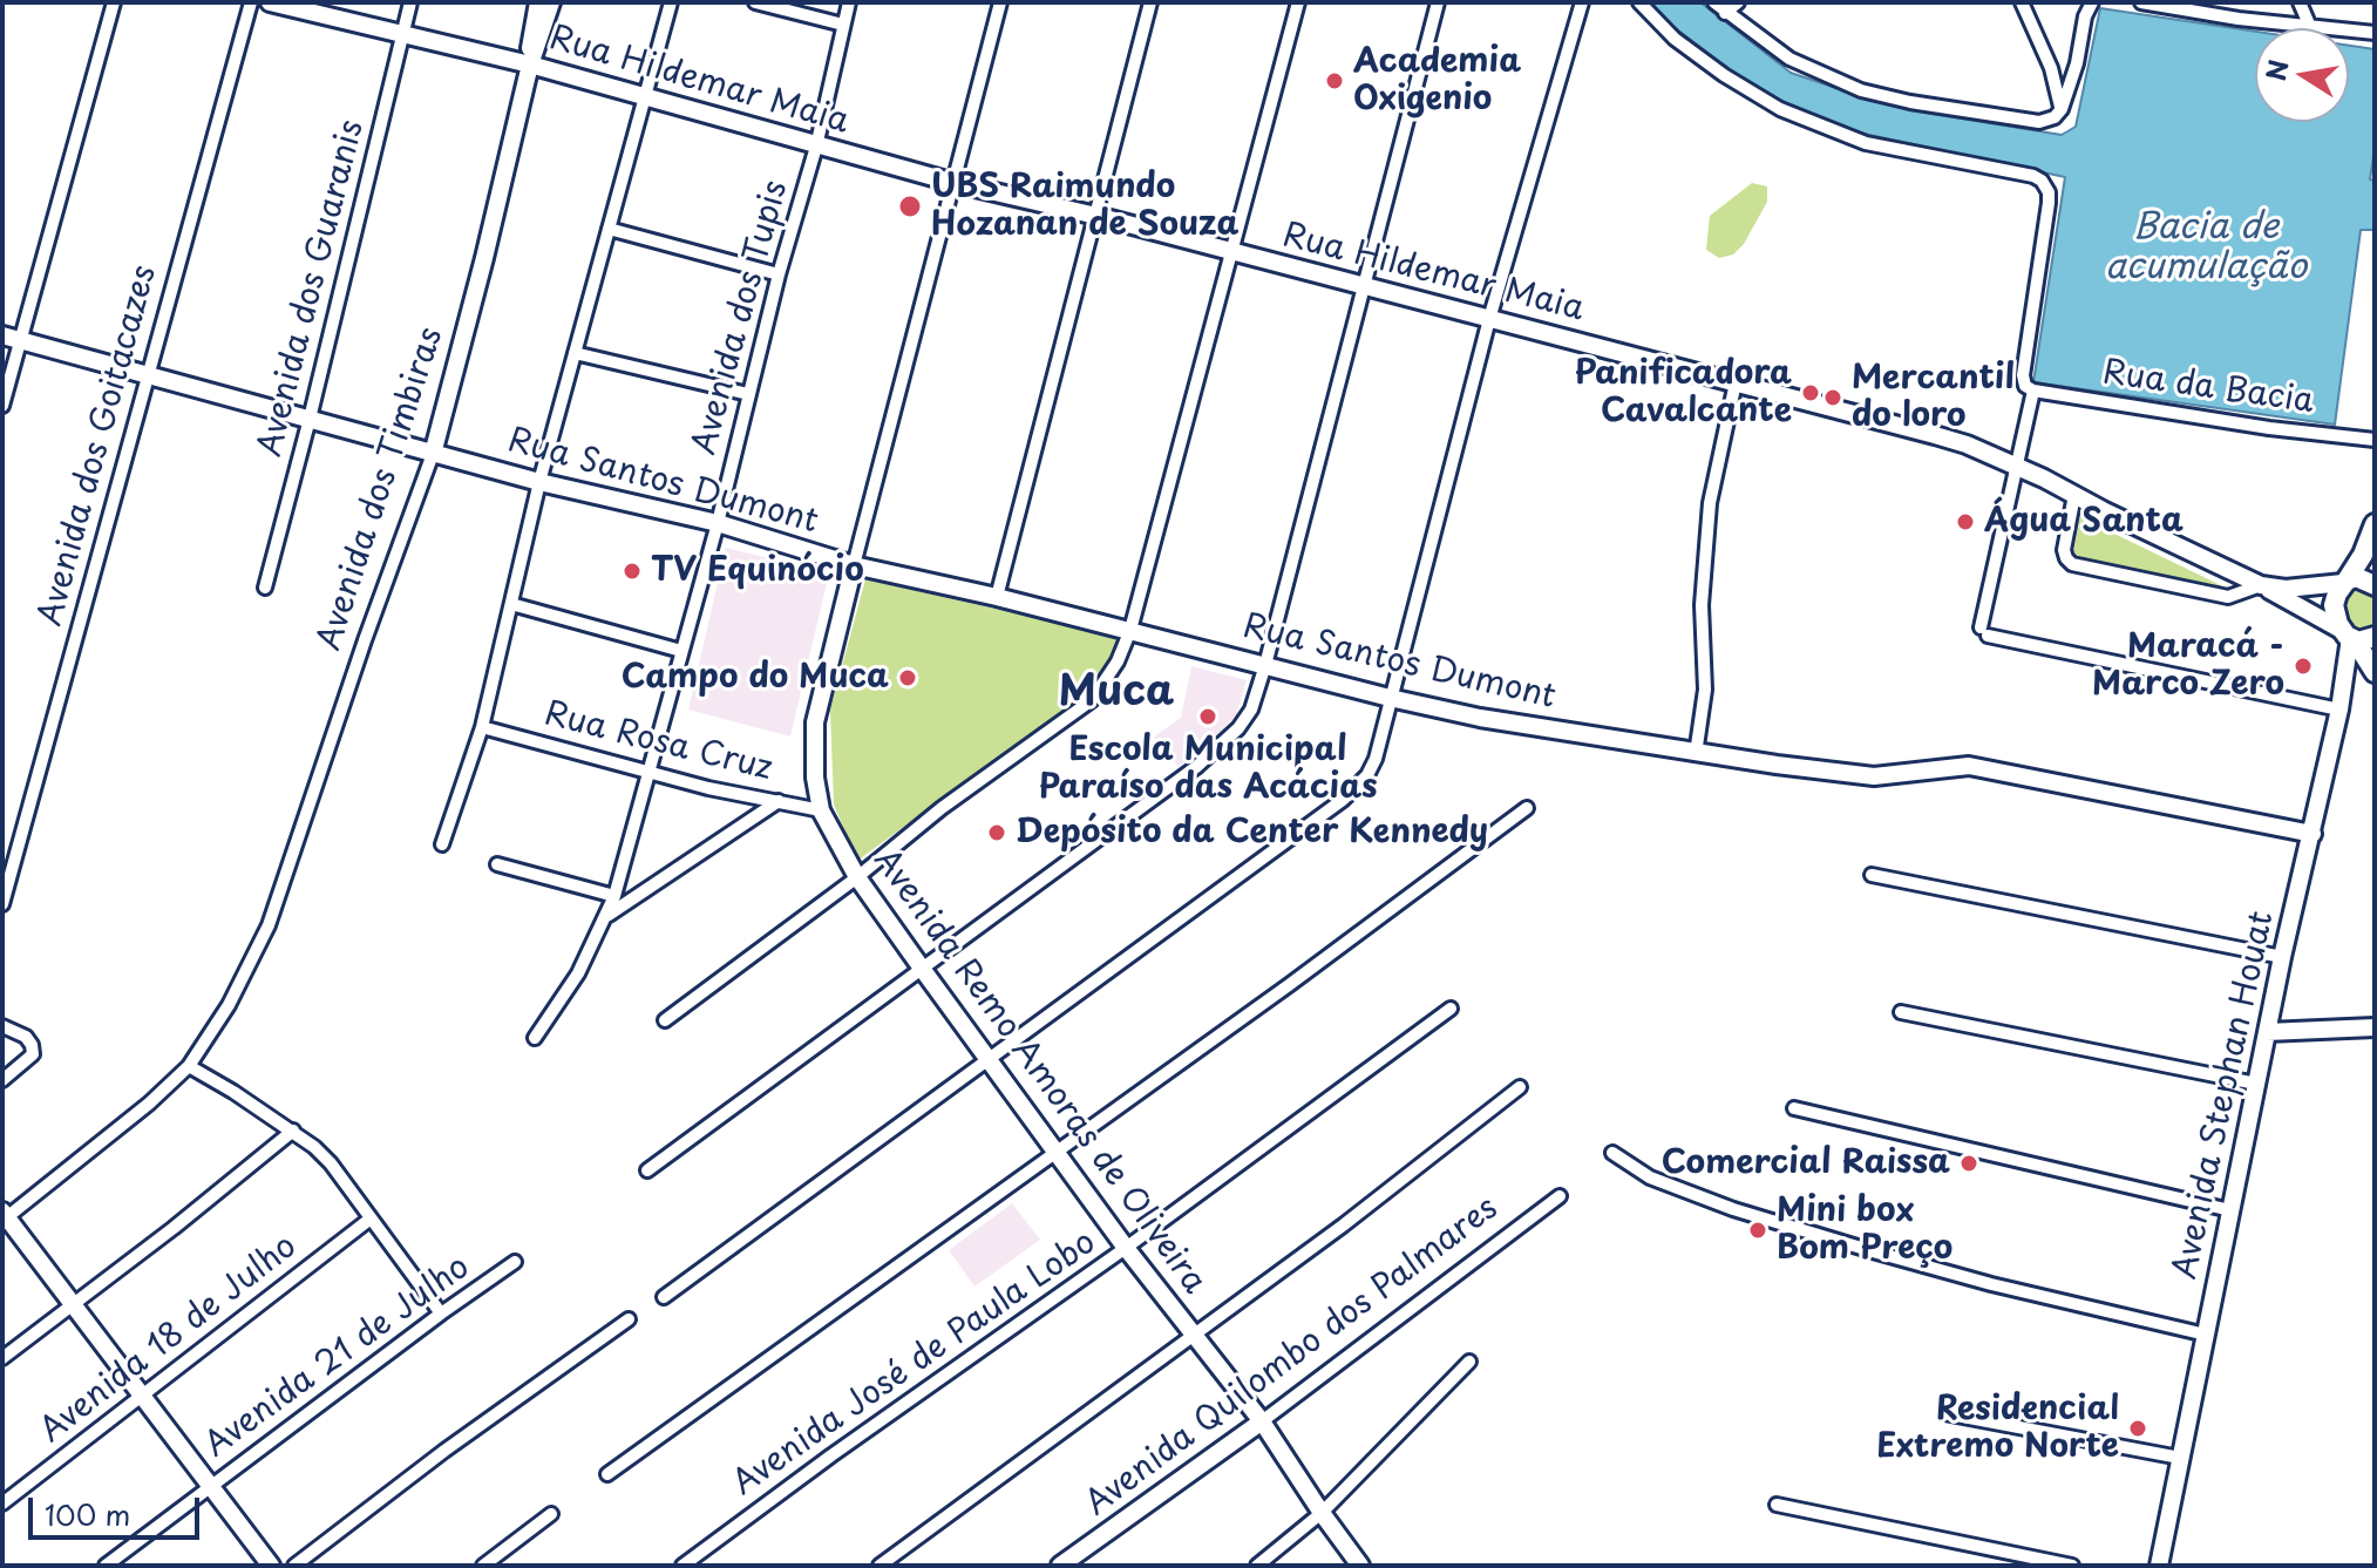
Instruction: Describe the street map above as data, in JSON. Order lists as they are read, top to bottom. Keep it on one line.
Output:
{"streets":{"main road":["Rua Hildemar Maia","Rua Santos Dumont","Avenida dos Timbiras","Avenida Remo Amoras de Oliveira","Avenida Stephan Houat","Avenida Quilombo dos Palmares"],"street":["Avenida dos Guaranis","Avenida dos Tupis","Rua da Bacia","Avenida dos Goitacazes","Rua Rosa Cruz","Avenida 18 de Julho","Avenida 21 de Julho","Avenida José de Paula Lobo"]},"crossings":[["Rua Hildemar Maia","Avenida dos Guaranis"],["Rua Hildemar Maia","Avenida dos Tupis"],["Rua Hildemar Maia","Avenida dos Timbiras"],["Avenida dos Guaranis","Rua Santos Dumont"],["Avenida dos Tupis","Rua Santos Dumont"],["Avenida dos Tupis","Rua Rosa Cruz"],["Avenida dos Goitacazes","Rua Santos Dumont"],["Rua Santos Dumont","Avenida dos Timbiras"],["Rua Santos Dumont","Avenida Remo Amoras de Oliveira"],["Rua Santos Dumont","Avenida Stephan Houat"],["Rua Rosa Cruz","Avenida Remo Amoras de Oliveira"],["Avenida Remo Amoras de Oliveira","Avenida Quilombo dos Palmares"],["Avenida Remo Amoras de Oliveira","Avenida José de Paula Lobo"]],"districts":["Muca"],"water":["Bacia de acumulação"],"places":["Academia Oxigenio","UBS Raimundo Hozanan de Souza","Panificadora Cavalcante","Mercantil do loro","Água Santa","TV Equinócio","Maracá - Marco Zero","Campo do Muca","Escola Municipal Paraíso das Acácias","Depósito da Center Kennedy","Comercial Raissa","Mini box Bom Preço","Residencial Extremo Norte"],"scale_bar":"100 m","north":"left"}
